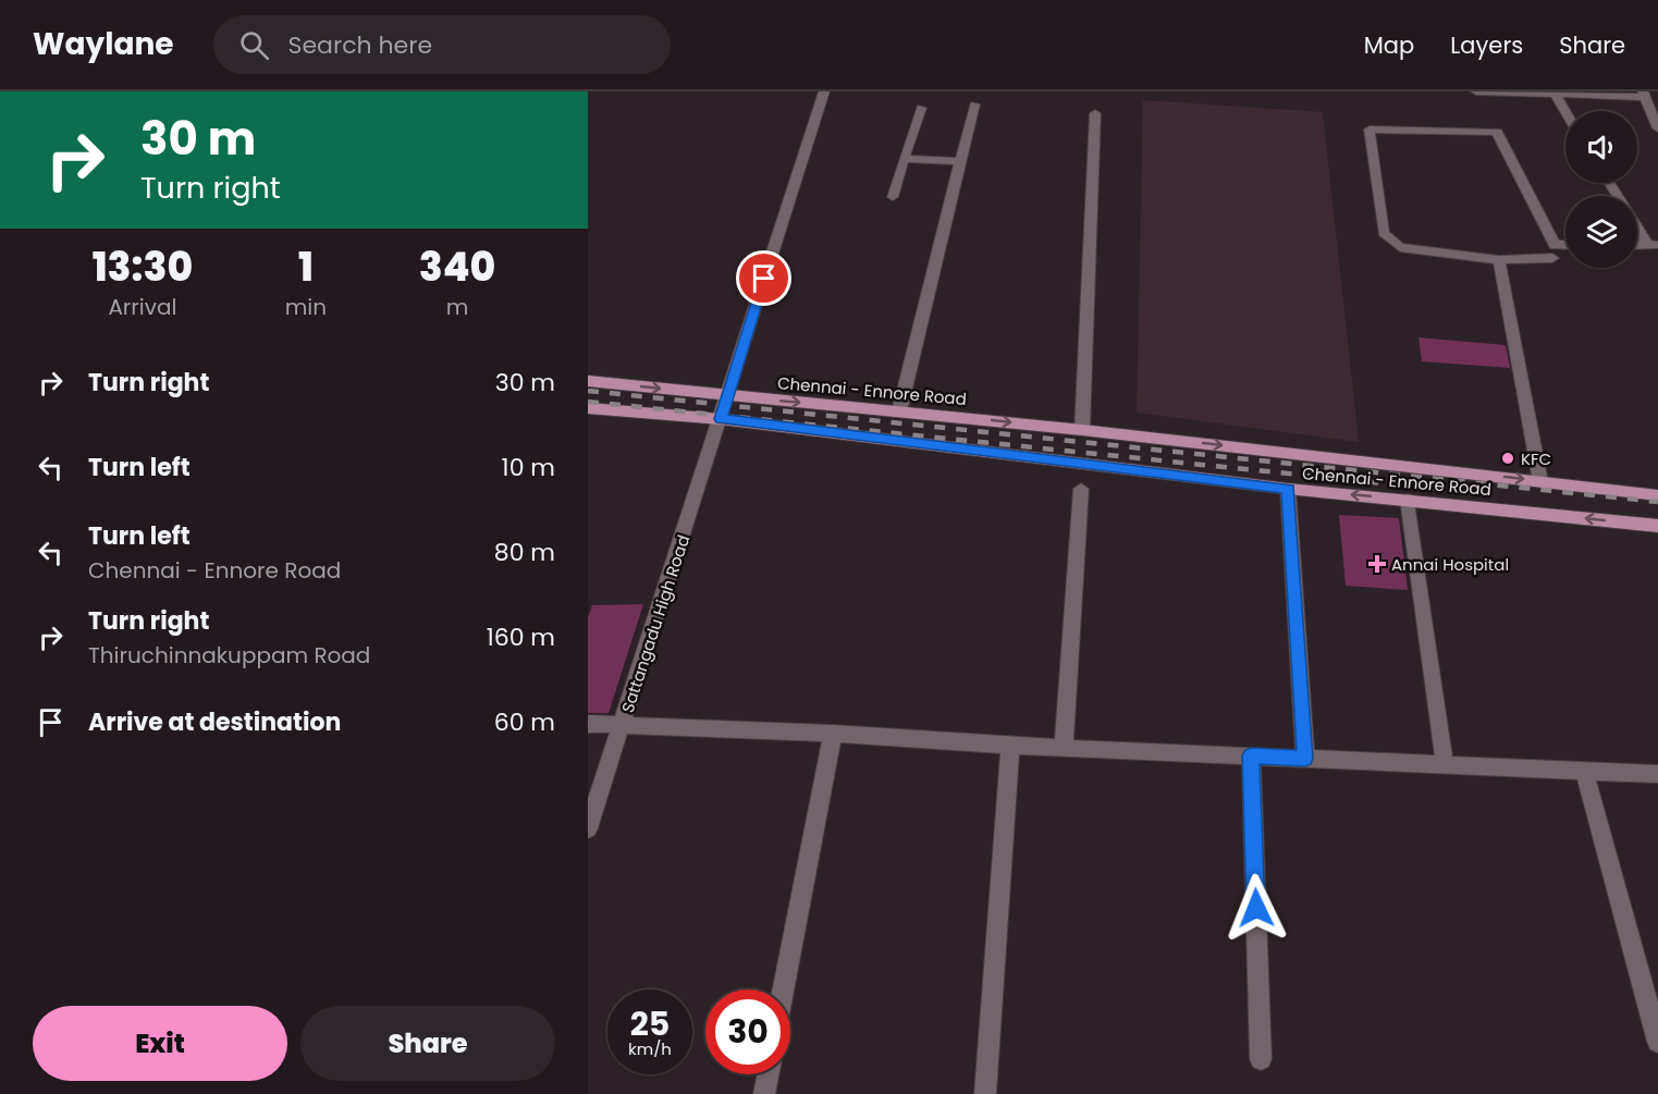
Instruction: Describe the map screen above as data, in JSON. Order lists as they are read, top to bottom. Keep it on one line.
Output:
{"streets":{"main road":["Chennai - Ennore Road"],"street":["Sattangadu High Road"]},"crossings":[["Chennai - Ennore Road","Sattangadu High Road"]],"places":{"other":["KFC"],"health":["Annai Hospital"]},"page":{"header":"Waylane","search":"Search here","nav":["Map","Layers","Share"],"turn":["30 m","Turn right"],"eta":["13:30","Arrival","1","min","340","m"],"list":[{"name":"Turn right","value":"30 m"},{"name":"Turn left","value":"10 m"},{"name":"Turn left","note":"Chennai - Ennore Road","value":"80 m"},{"name":"Turn right","note":"Thiruchinnakuppam Road","value":"160 m"},{"name":"Arrive at destination","value":"60 m"}],"speed":"25 km/h","limit":"30","buttons":["Exit","Share"]}}
